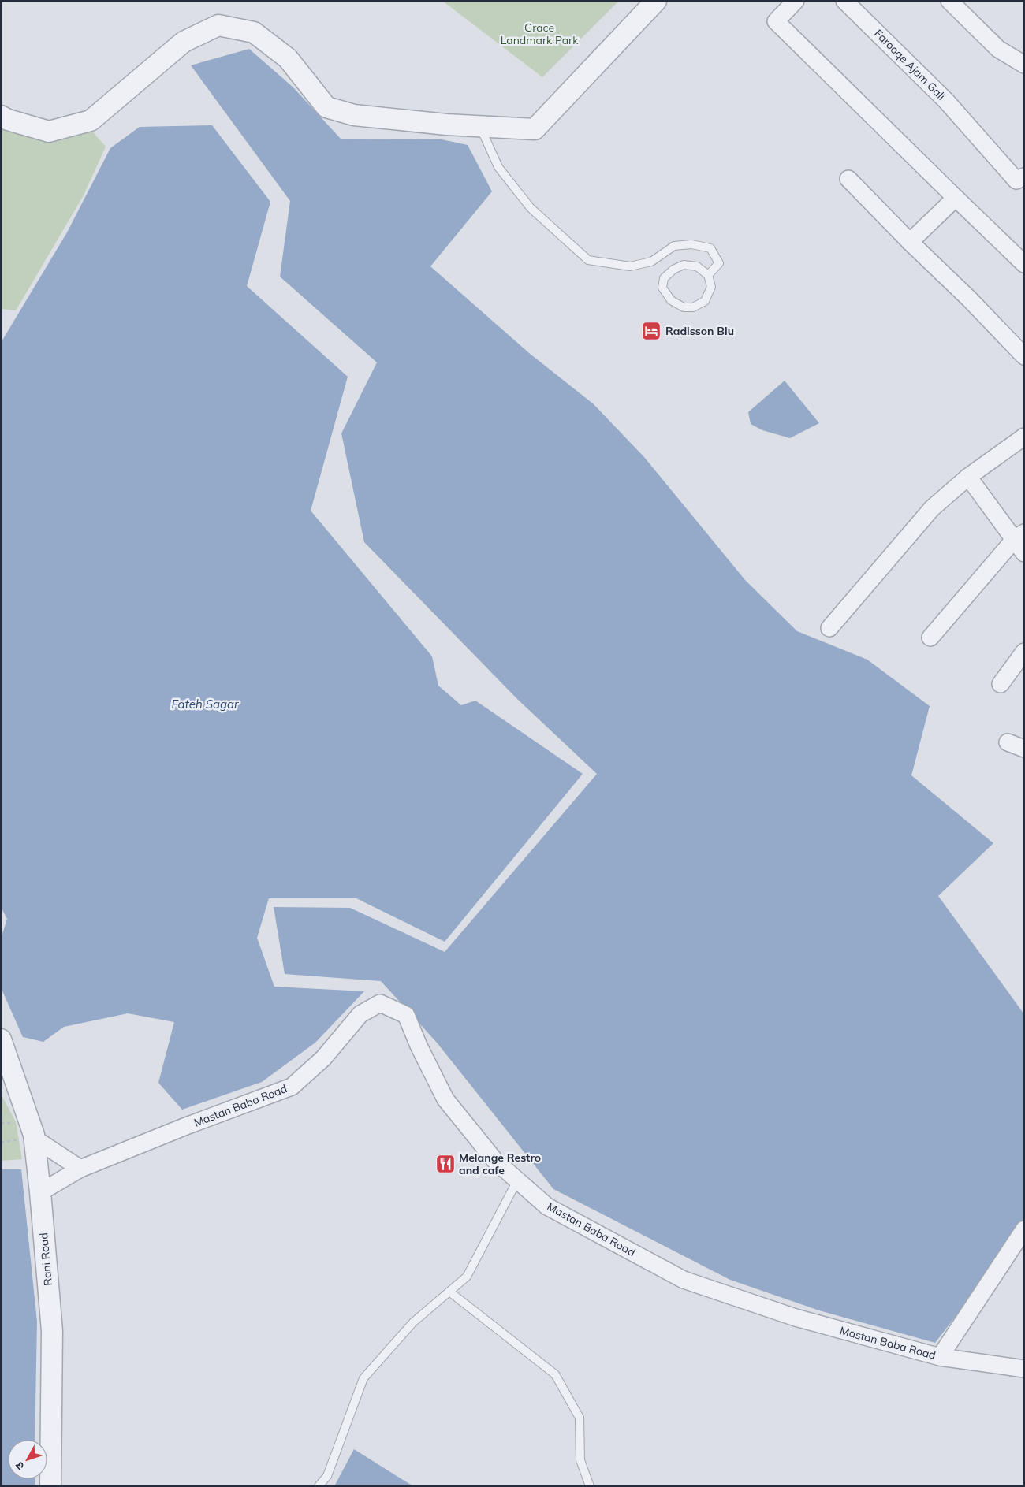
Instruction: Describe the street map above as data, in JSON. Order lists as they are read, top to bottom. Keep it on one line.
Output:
{"streets":{"street":["Farooqe Ajam Gali","Mastan Baba Road","Rani Road"]},"crossings":[["Mastan Baba Road","Rani Road"]],"water":["Fateh Sagar"],"parks":["Grace Landmark Park"],"places":{"hotel":["Radisson Blu"],"restaurant":["Melange Restro and cafe"]},"north":"bottom left"}
